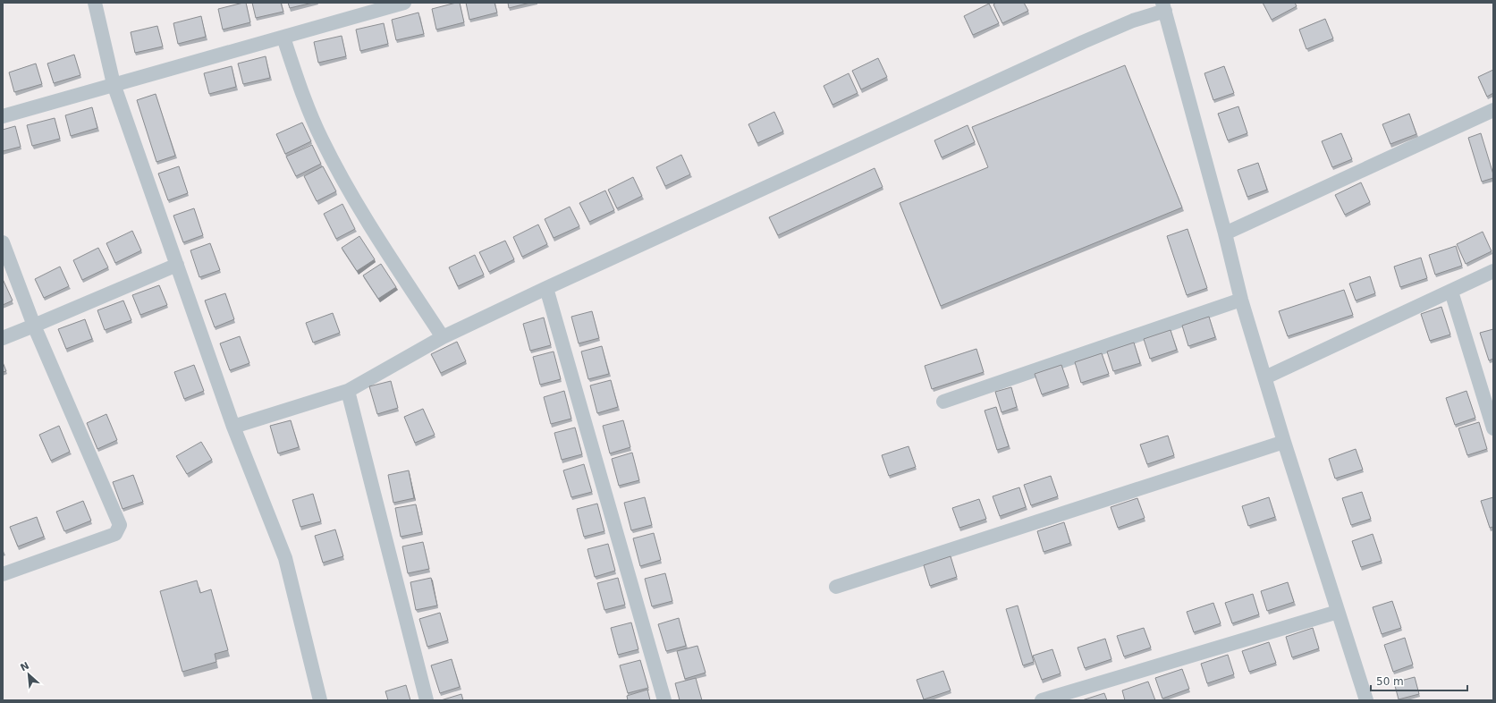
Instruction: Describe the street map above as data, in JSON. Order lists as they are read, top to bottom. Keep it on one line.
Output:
{"scale_bar":"50 m","north":"top left"}
